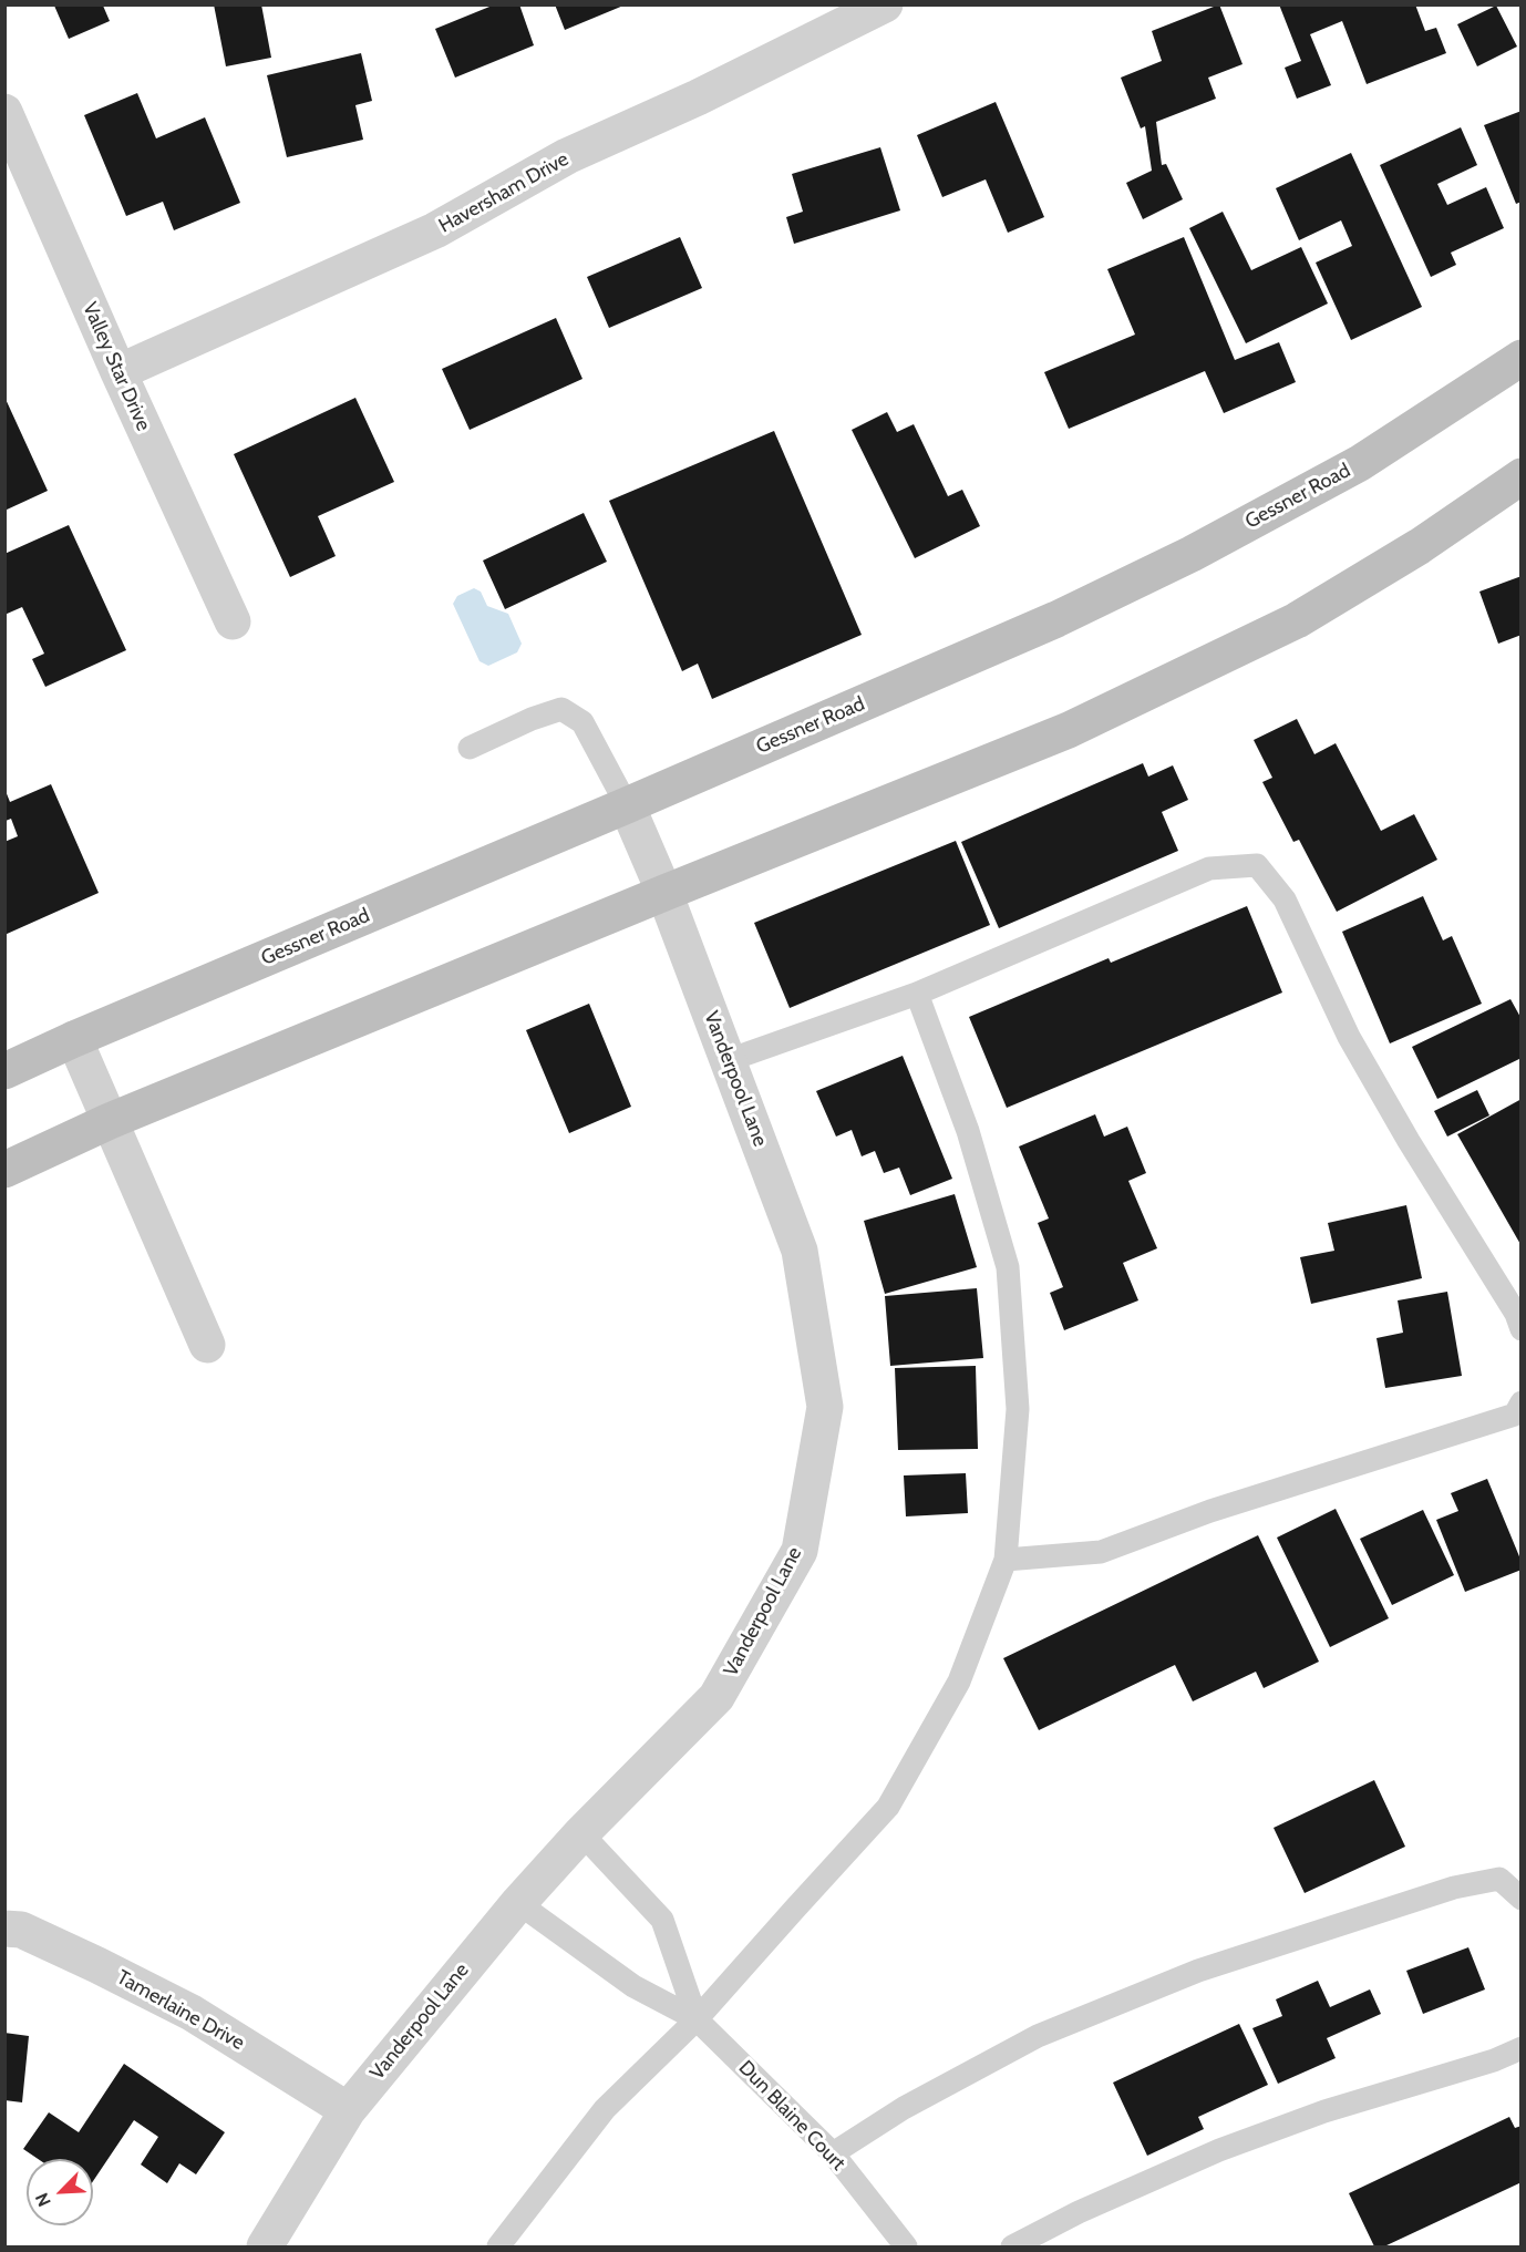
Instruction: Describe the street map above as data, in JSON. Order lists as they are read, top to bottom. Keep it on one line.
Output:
{"streets":{"main road":["Gessner Road"],"street":["Haversham Drive","Valley Star Drive","Vanderpool Lane","Tamerlaine Drive"],"lane":["Dun Blaine Court"]},"crossings":[["Haversham Drive","Valley Star Drive"],["Gessner Road","Vanderpool Lane"],["Vanderpool Lane","Tamerlaine Drive"],["Vanderpool Lane","Dun Blaine Court"]],"north":"bottom left"}
